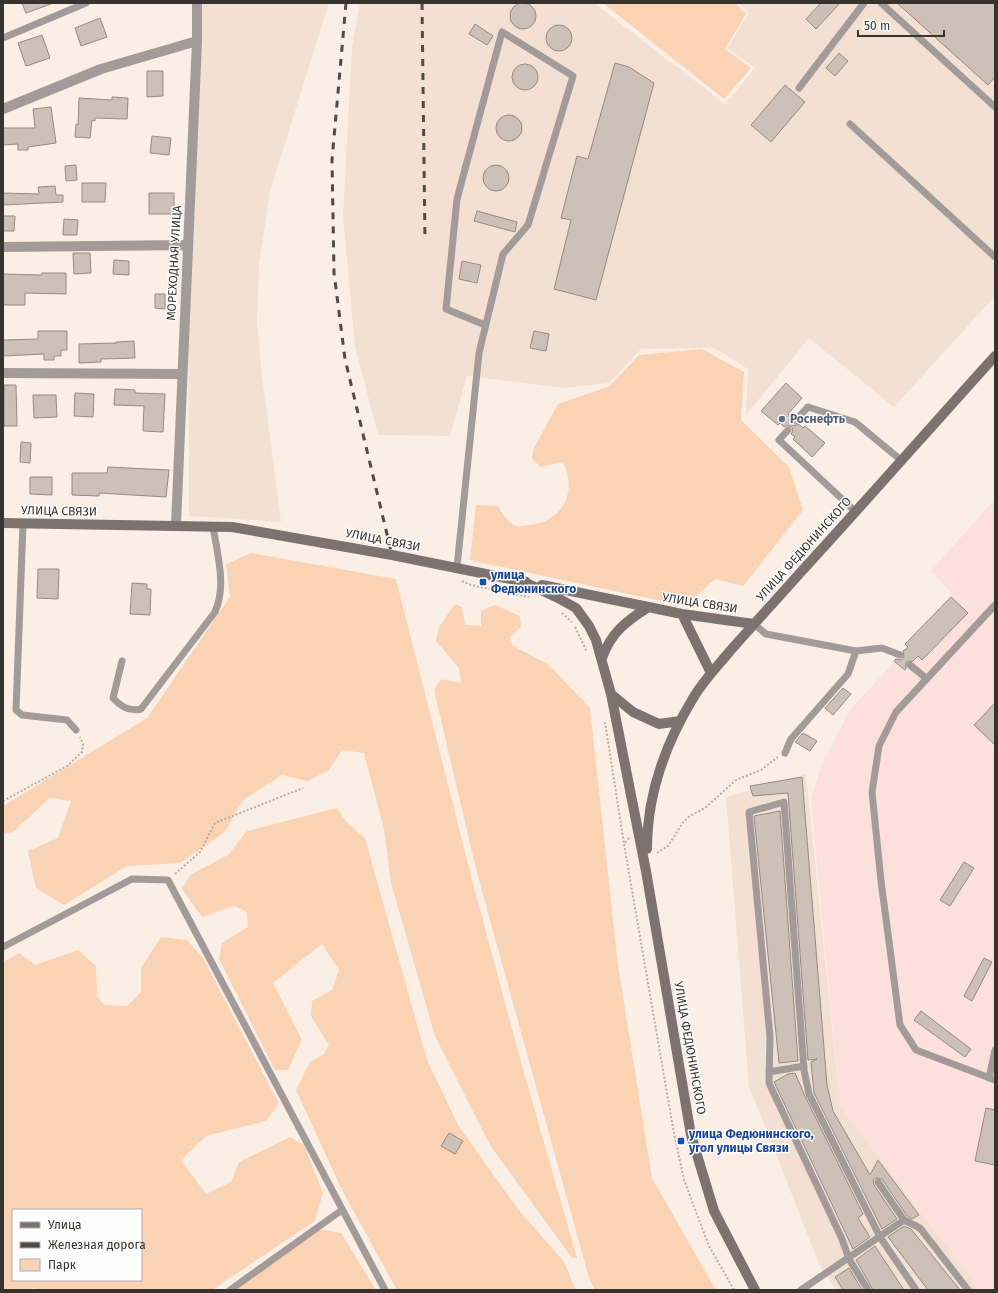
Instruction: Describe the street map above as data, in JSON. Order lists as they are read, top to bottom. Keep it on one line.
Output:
{"streets":{"main road":["УЛИЦА СВЯЗИ","УЛИЦА ФЕДЮНИНСКОГО"],"street":["МОРЕХОДНАЯ УЛИЦА"]},"crossings":[["МОРЕХОДНАЯ УЛИЦА","УЛИЦА СВЯЗИ"],["УЛИЦА СВЯЗИ","УЛИЦА ФЕДЮНИНСКОГО"]],"places":{"other":["Роснефть"],"transit":["улица Федюнинского","улица Федюнинского, угол улицы Связи"]},"legend":["Улица","Железная дорога","Парк"],"scale_bar":"50 m"}
